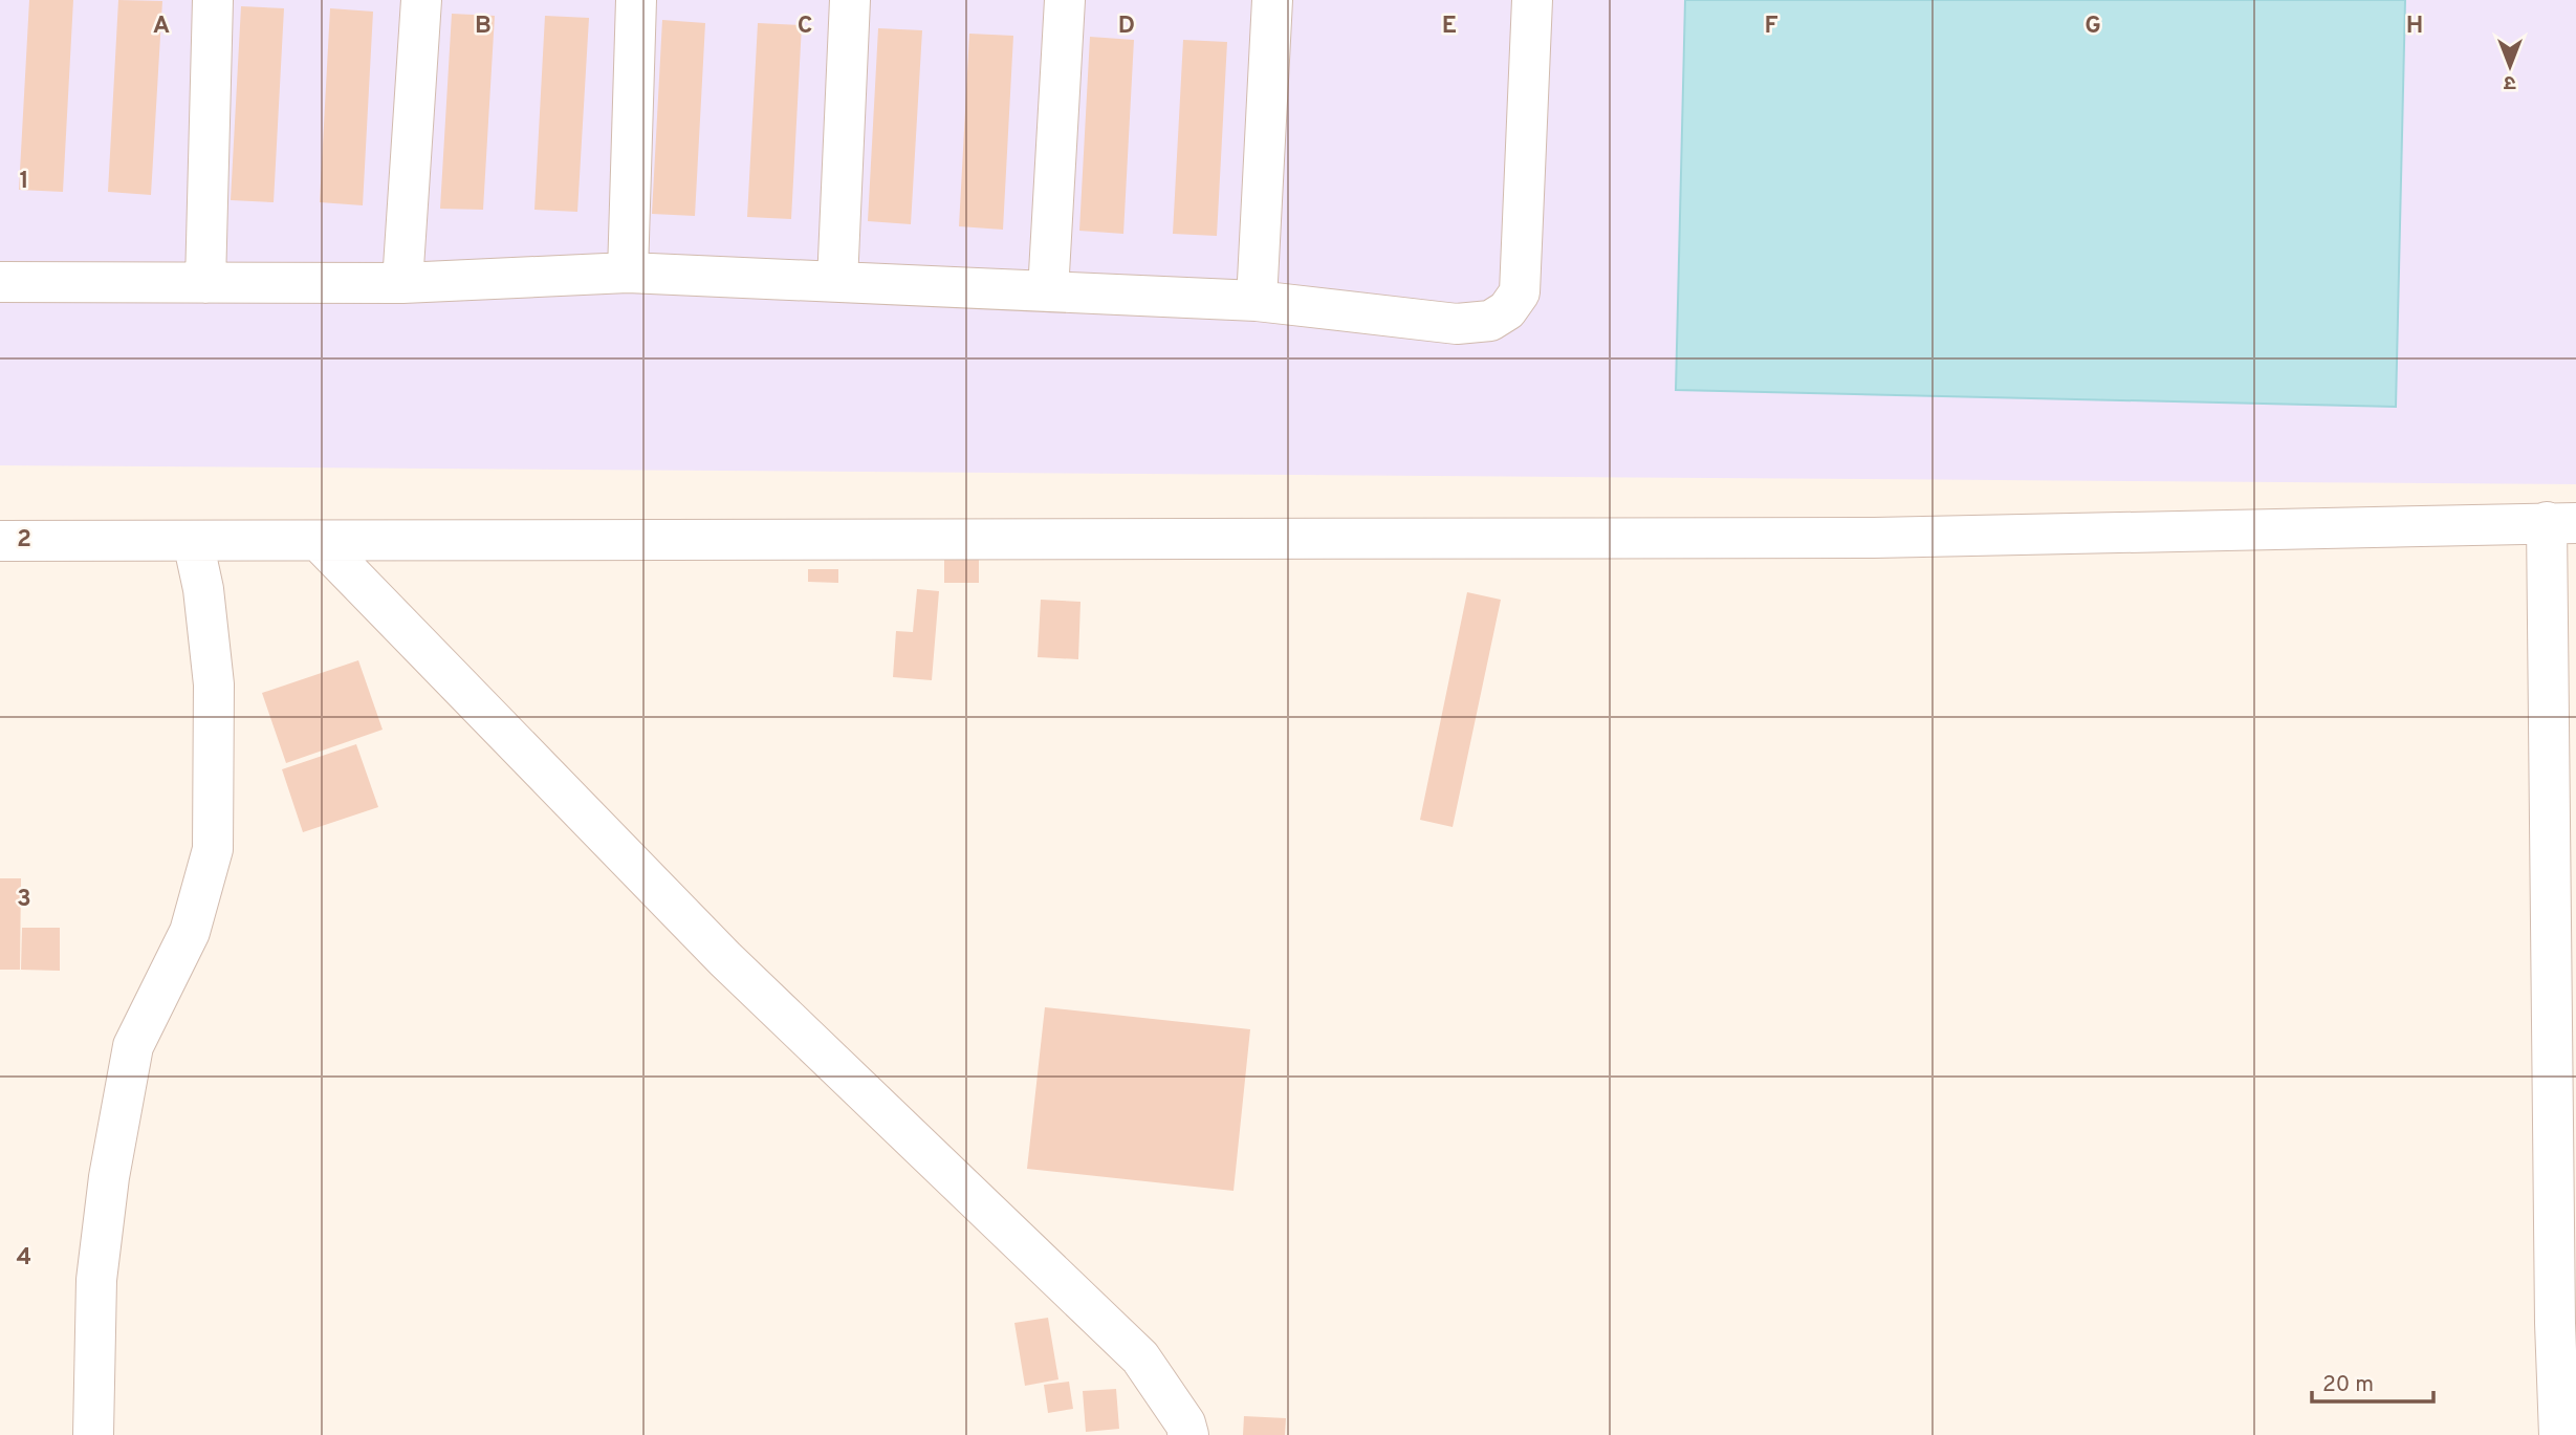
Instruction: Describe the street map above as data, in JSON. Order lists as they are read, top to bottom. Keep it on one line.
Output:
{"scale_bar":"20 m","north":"bottom","grid":{"columns":["A","B","C","D","E","F","G","H"],"rows":["1","2","3","4"]}}
